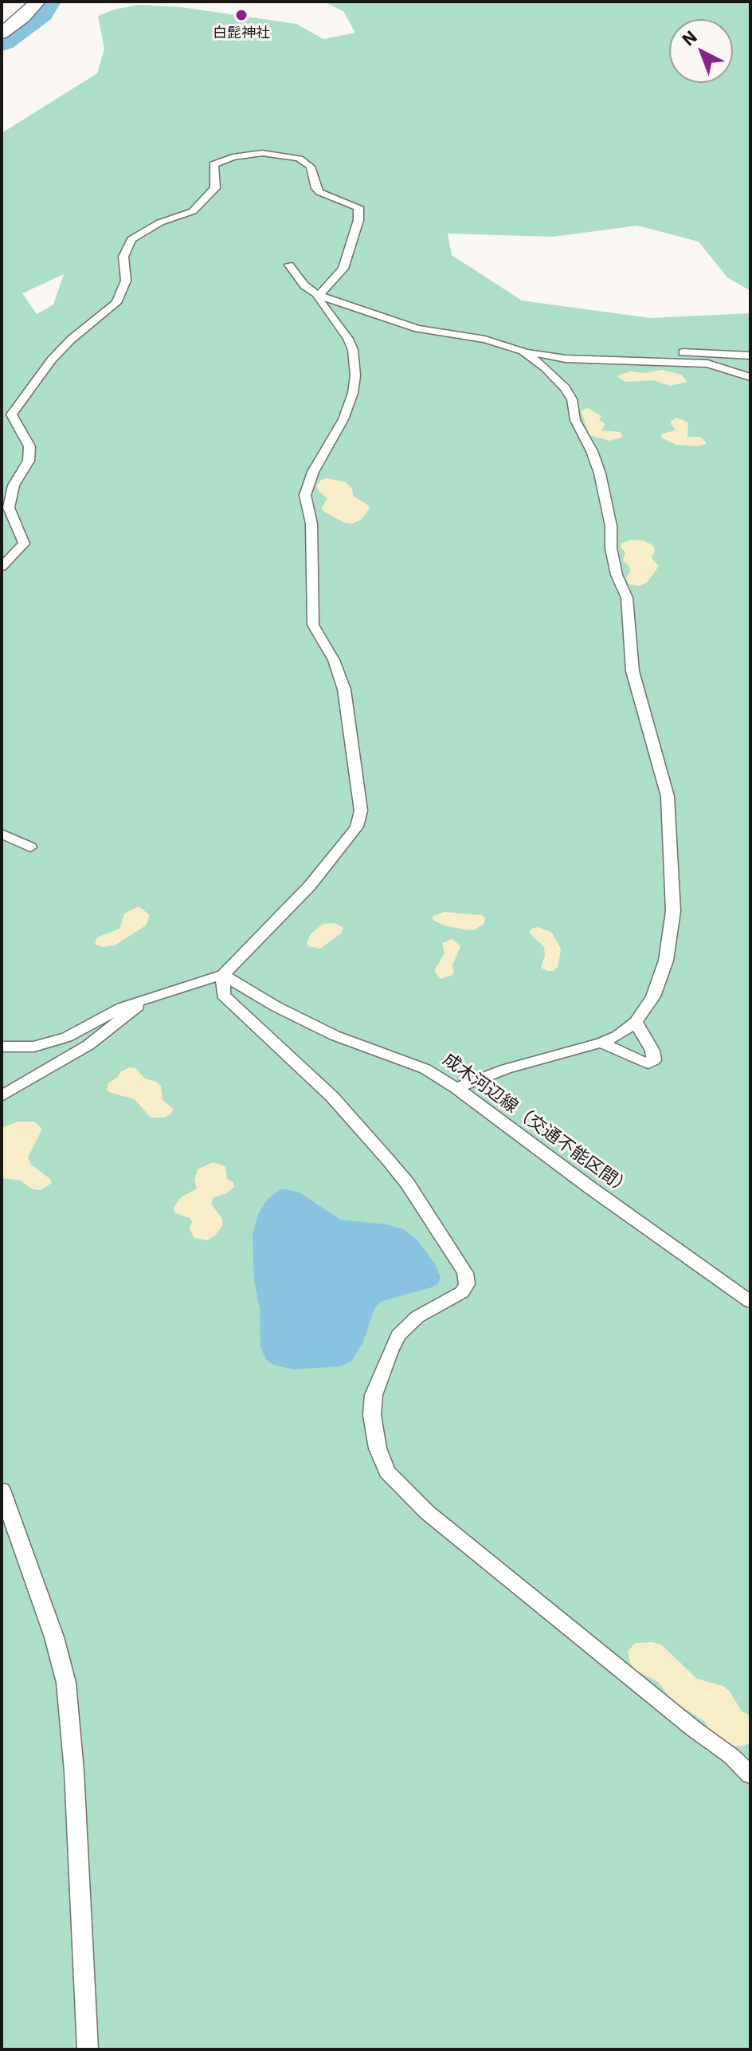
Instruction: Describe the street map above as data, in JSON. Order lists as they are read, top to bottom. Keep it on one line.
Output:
{"streets":{"lane":["成木河辺線（交通不能区間）"]},"places":["白髭神社"],"north":"top left"}
